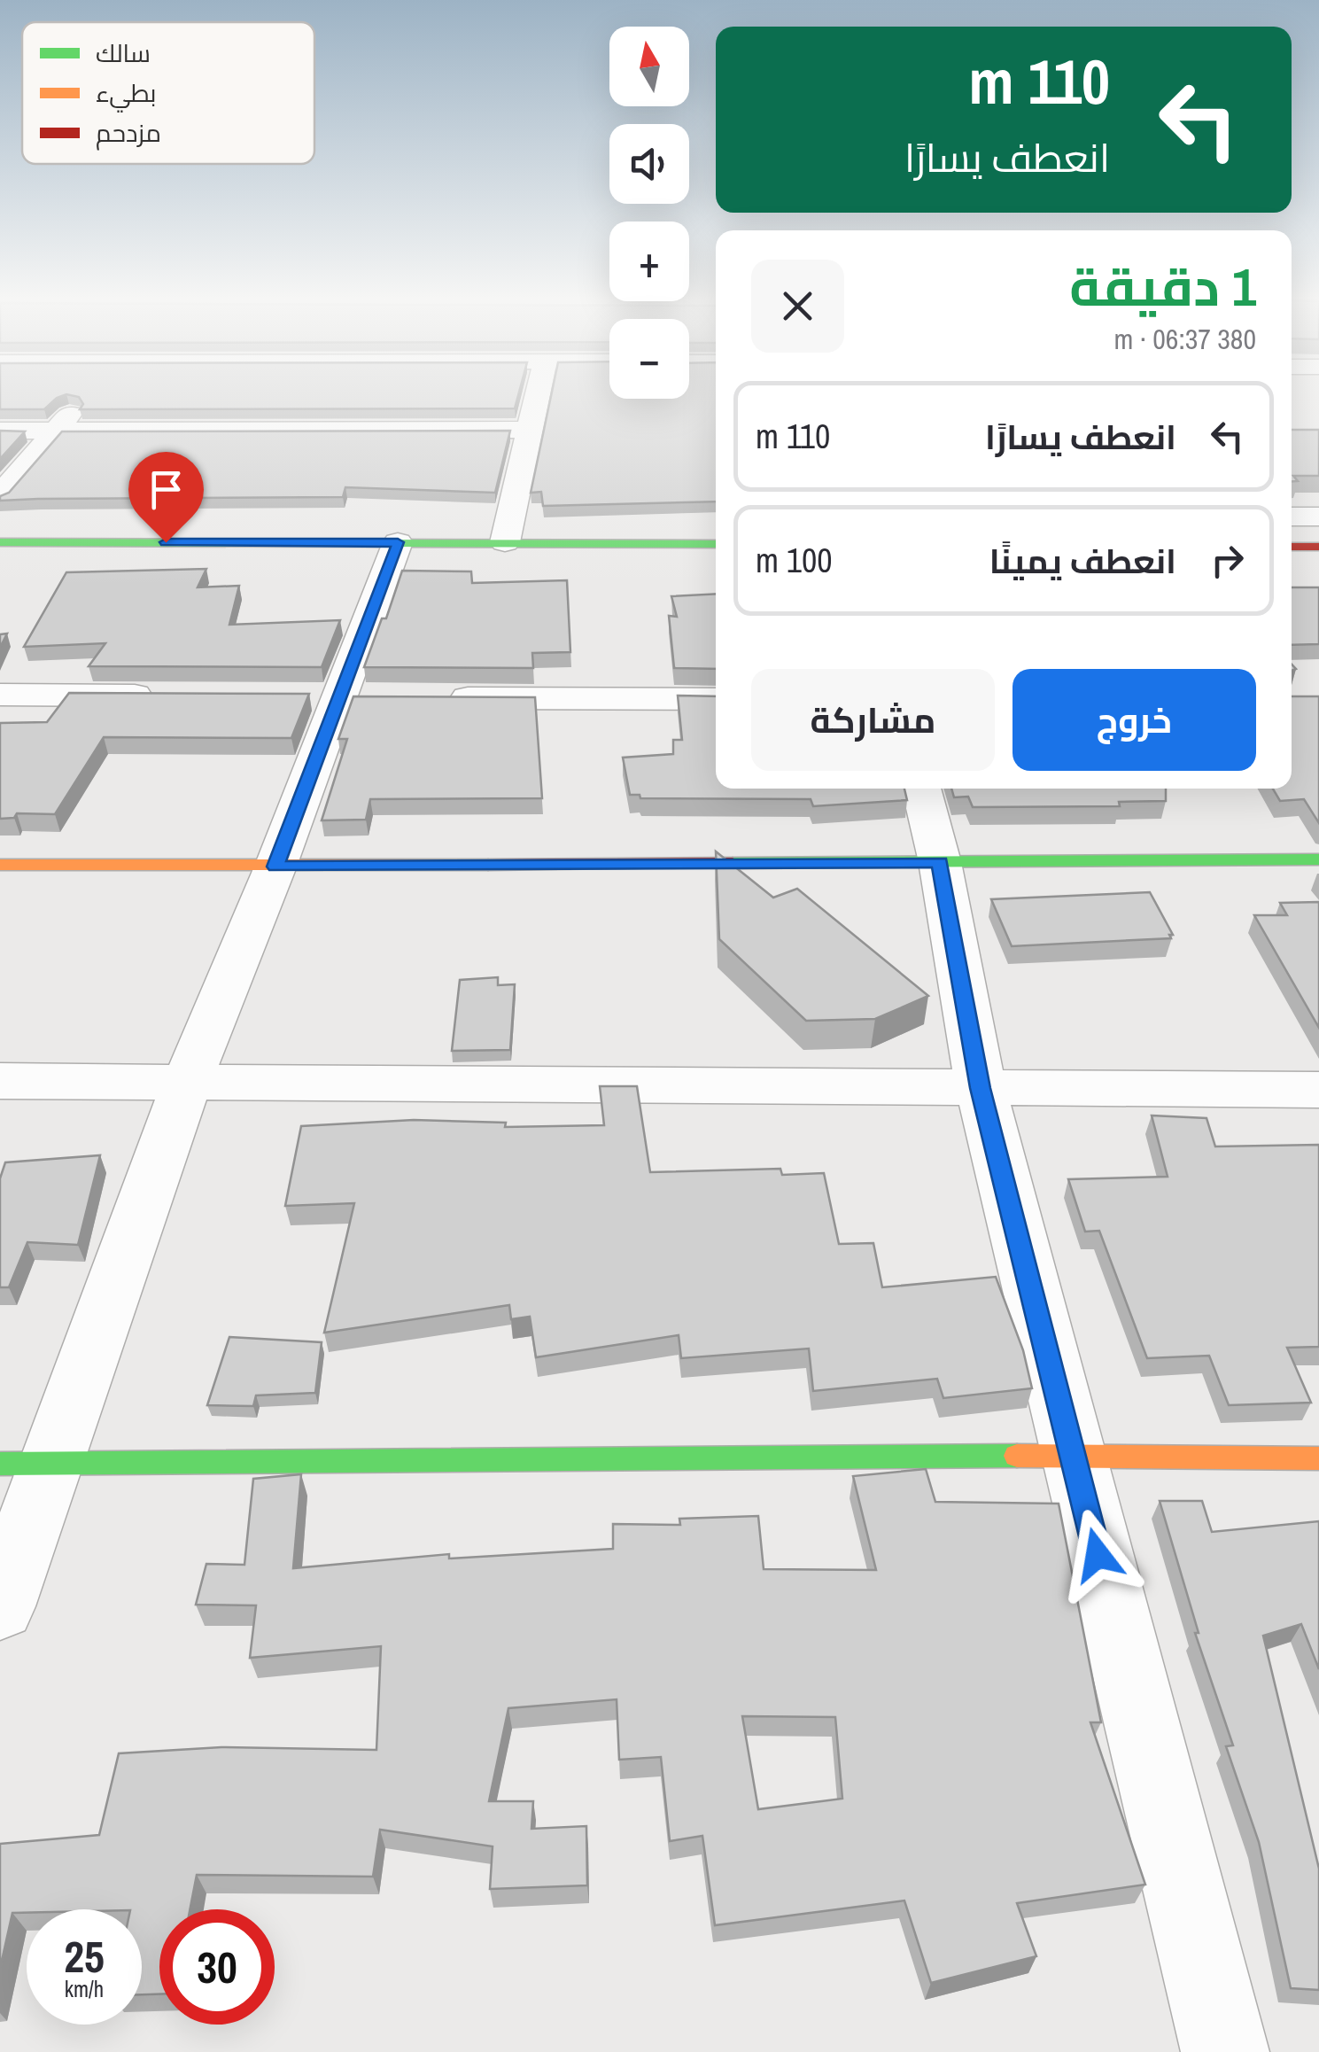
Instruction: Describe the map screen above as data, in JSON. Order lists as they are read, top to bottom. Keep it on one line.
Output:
{"legend":["سالك","بطيء","مزدحم"],"north":"top","page":{"map_buttons":["+","−"],"turn":["110 m","انعطف يسارًا"],"heading":["1 دقيقة","380 m · 06:37"],"list":[{"name":"انعطف يسارًا","value":"110 m"},{"name":"انعطف يمينًا","value":"100 m"}],"buttons":["خروج","مشاركة"],"speed":"25 km/h","limit":"30"}}
